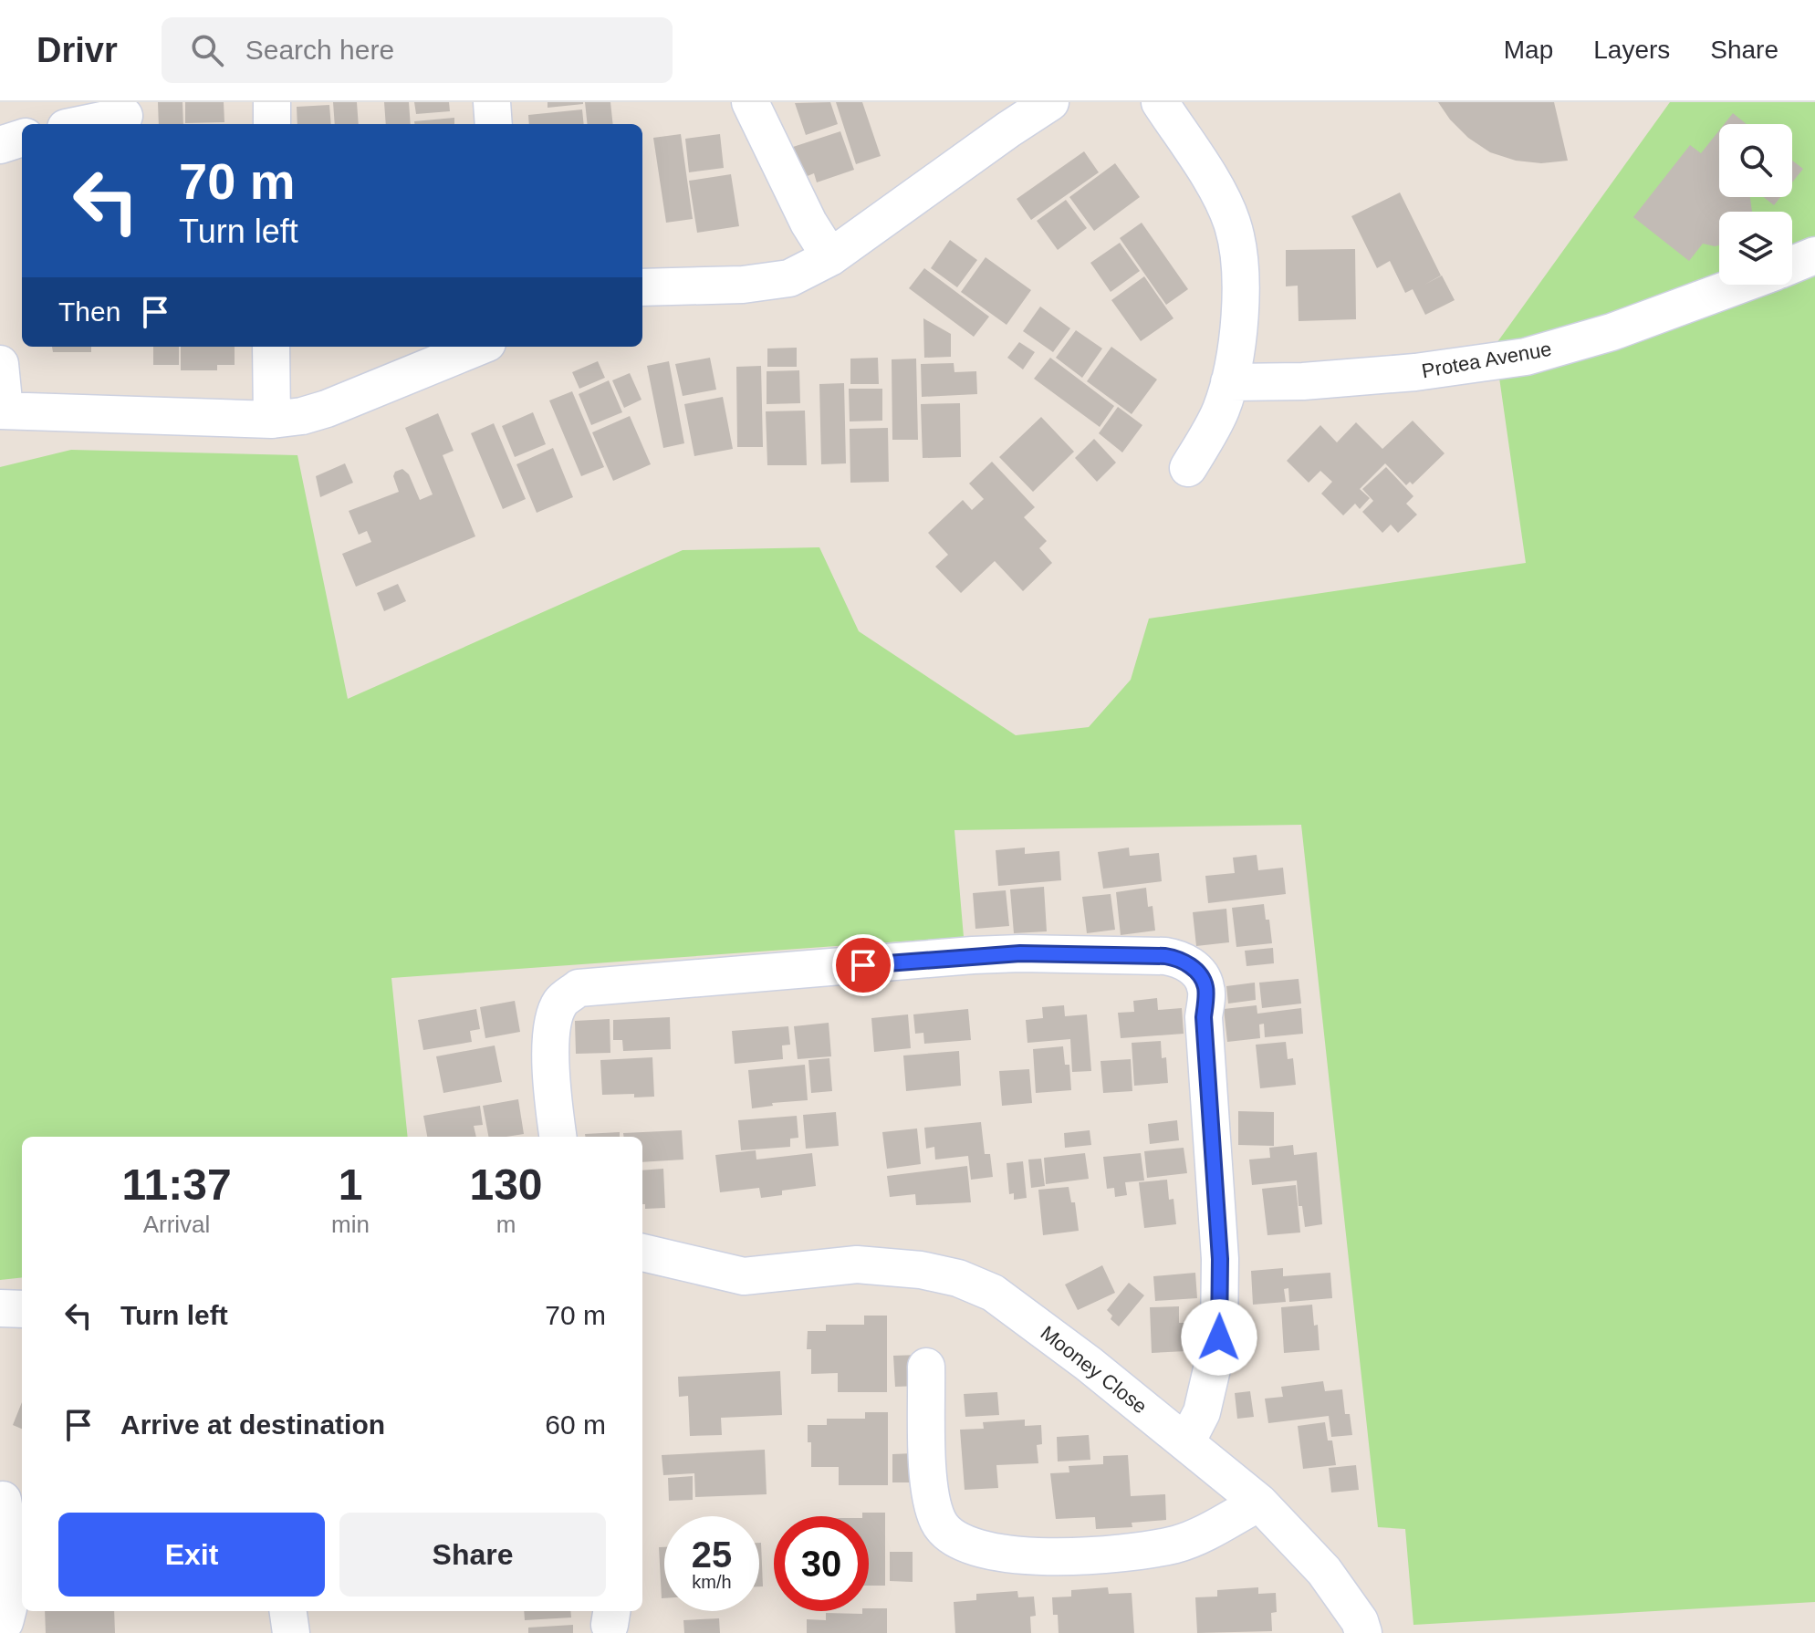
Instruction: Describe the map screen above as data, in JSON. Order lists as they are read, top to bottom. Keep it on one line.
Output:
{"streets":{"street":["Protea Avenue","Mooney Close"]},"page":{"header":"Drivr","search":"Search here","nav":["Map","Layers","Share"],"turn":["70 m","Turn left"],"then":"Then","eta":["11:37","Arrival","1","min","130","m"],"list":[{"name":"Turn left","value":"70 m"},{"name":"Arrive at destination","value":"60 m"}],"buttons":["Exit","Share"],"speed":"25 km/h","limit":"30"}}
